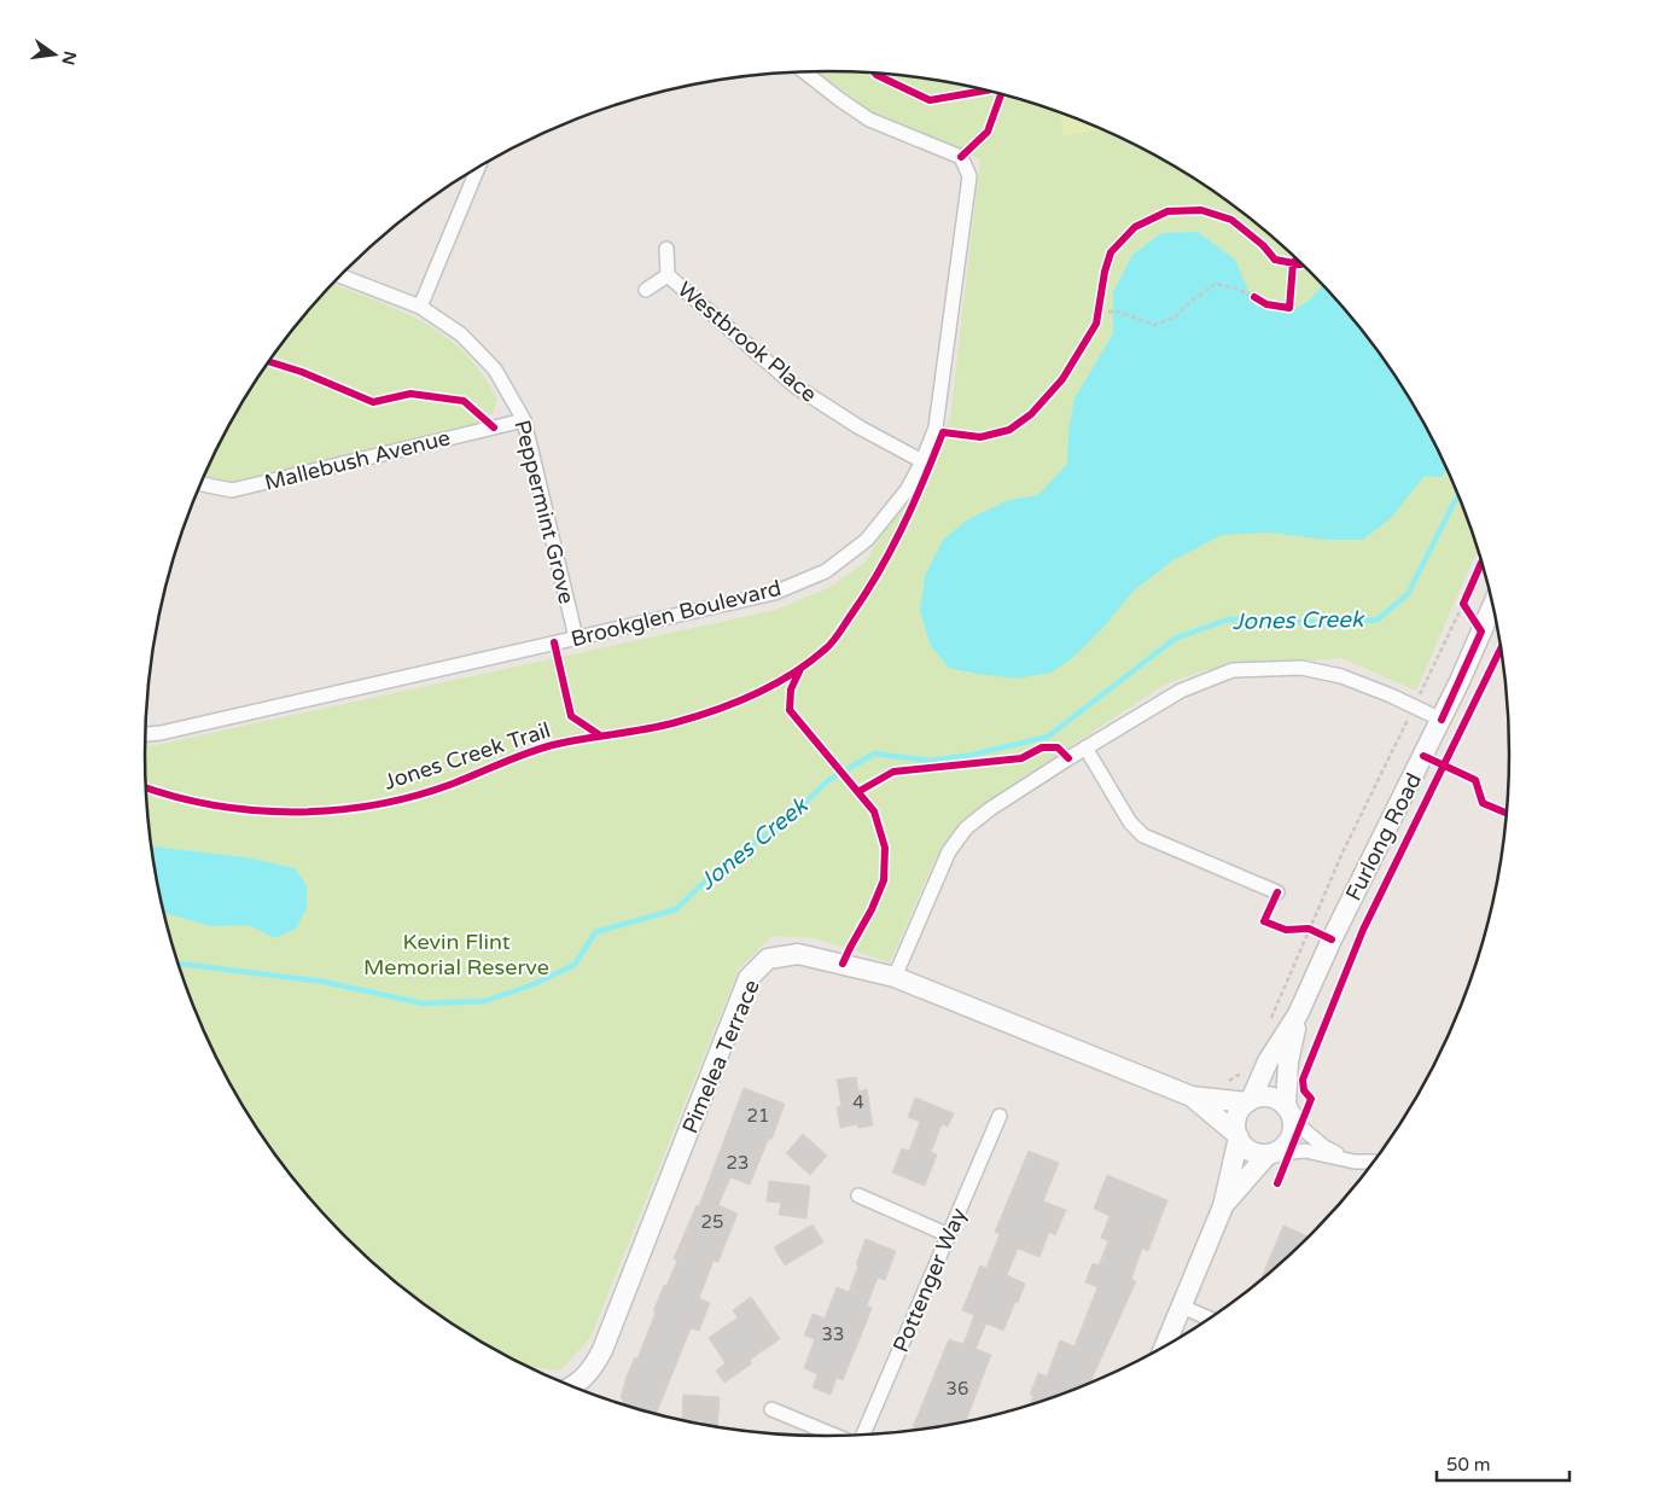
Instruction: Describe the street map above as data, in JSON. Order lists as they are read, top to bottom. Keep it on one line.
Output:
{"streets":{"main road":["Furlong Road","Pimelea Terrace"],"street":["Westbrook Place","Mallebush Avenue","Peppermint Grove","Brookglen Boulevard","Pottenger Way"],"cycle path":["Jones Creek Trail"]},"crossings":[["Westbrook Place","Brookglen Boulevard"],["Mallebush Avenue","Peppermint Grove"],["Peppermint Grove","Brookglen Boulevard"],["Furlong Road","Pimelea Terrace"]],"water":["Jones Creek"],"parks":["Kevin Flint Memorial Reserve"],"house_numbers":["4","21","23","25","33","36"],"scale_bar":"50 m","north":"right"}
